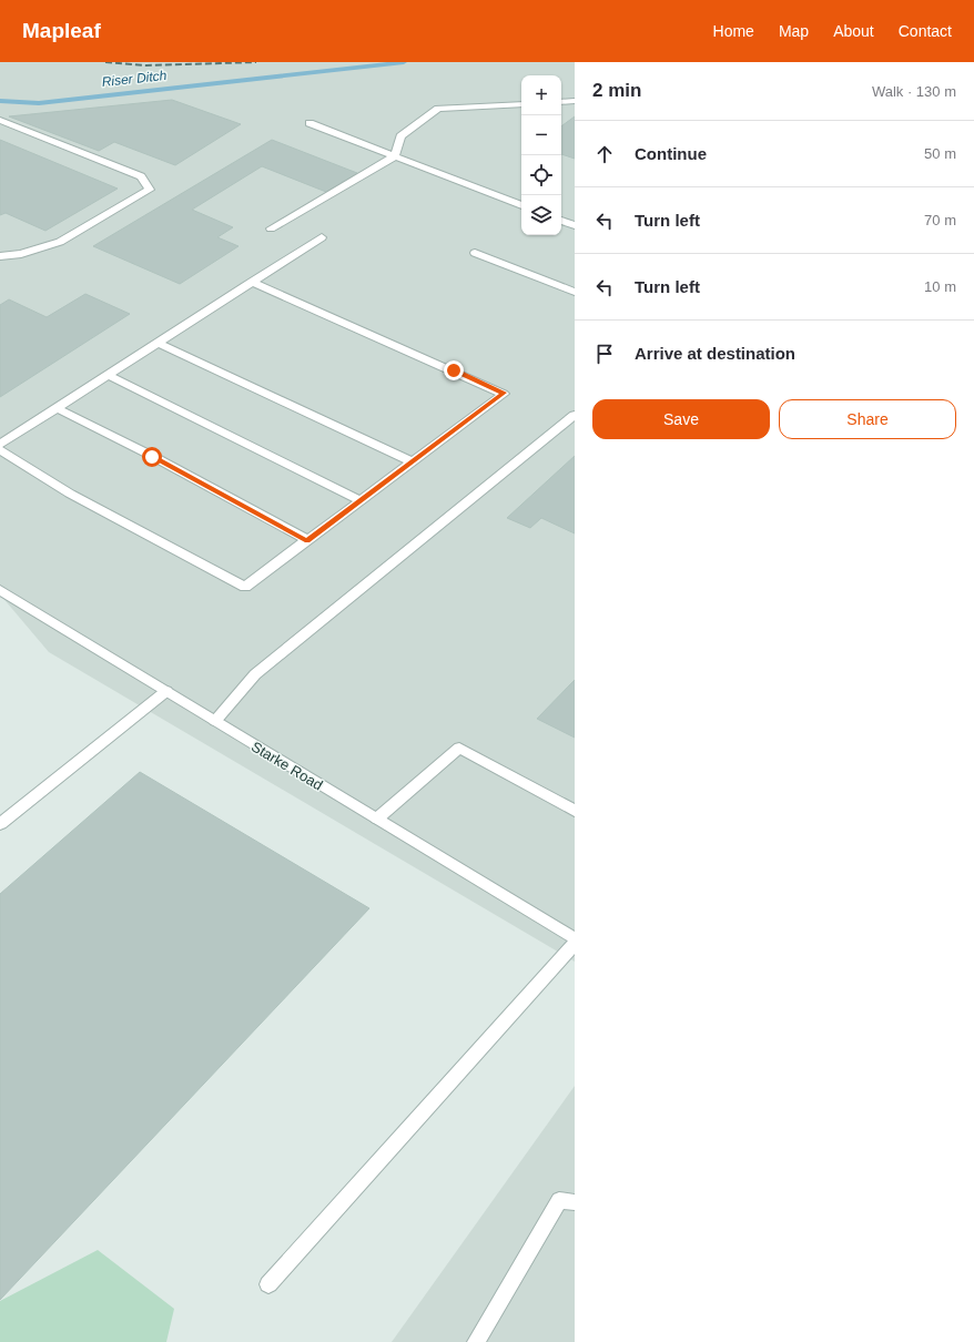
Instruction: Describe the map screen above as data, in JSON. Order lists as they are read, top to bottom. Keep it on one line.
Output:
{"streets":{"street":["Starke Road"]},"water":["Riser Ditch"],"page":{"header":"Mapleaf","nav":["Home","Map","About","Contact"],"heading":["2 min","Walk · 130 m"],"map_buttons":["+","−"],"list":[["Continue","50 m"],["Turn left","70 m"],["Turn left","10 m"],"Arrive at destination"],"buttons":["Save","Share"]}}
